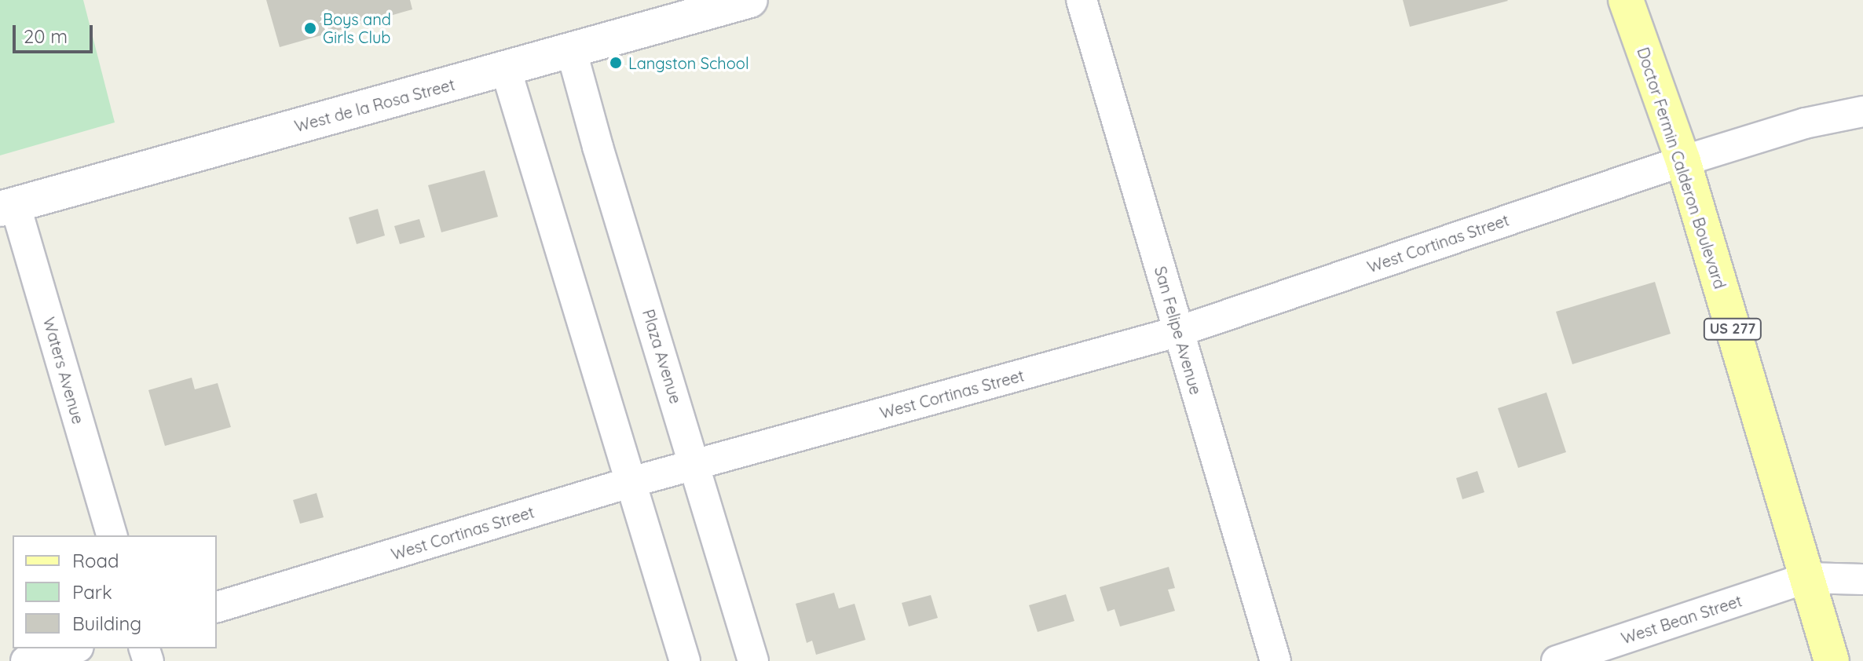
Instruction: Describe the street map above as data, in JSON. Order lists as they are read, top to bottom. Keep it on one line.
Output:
{"streets":{"main road":["Doctor Fermin Calderon Boulevard","US 277"],"street":["West de la Rosa Street","West Cortinas Street","San Felipe Avenue","Plaza Avenue","Waters Avenue","West Bean Street"]},"crossings":[["West de la Rosa Street","Plaza Avenue"],["West de la Rosa Street","Waters Avenue"],["Doctor Fermin Calderon Boulevard","West Cortinas Street"],["Doctor Fermin Calderon Boulevard","West Bean Street"],["West Cortinas Street","San Felipe Avenue"],["West Cortinas Street","Plaza Avenue"]],"places":["Boys and Girls Club","Langston School"],"legend":["Road","Park","Building"],"scale_bar":"20 m"}
